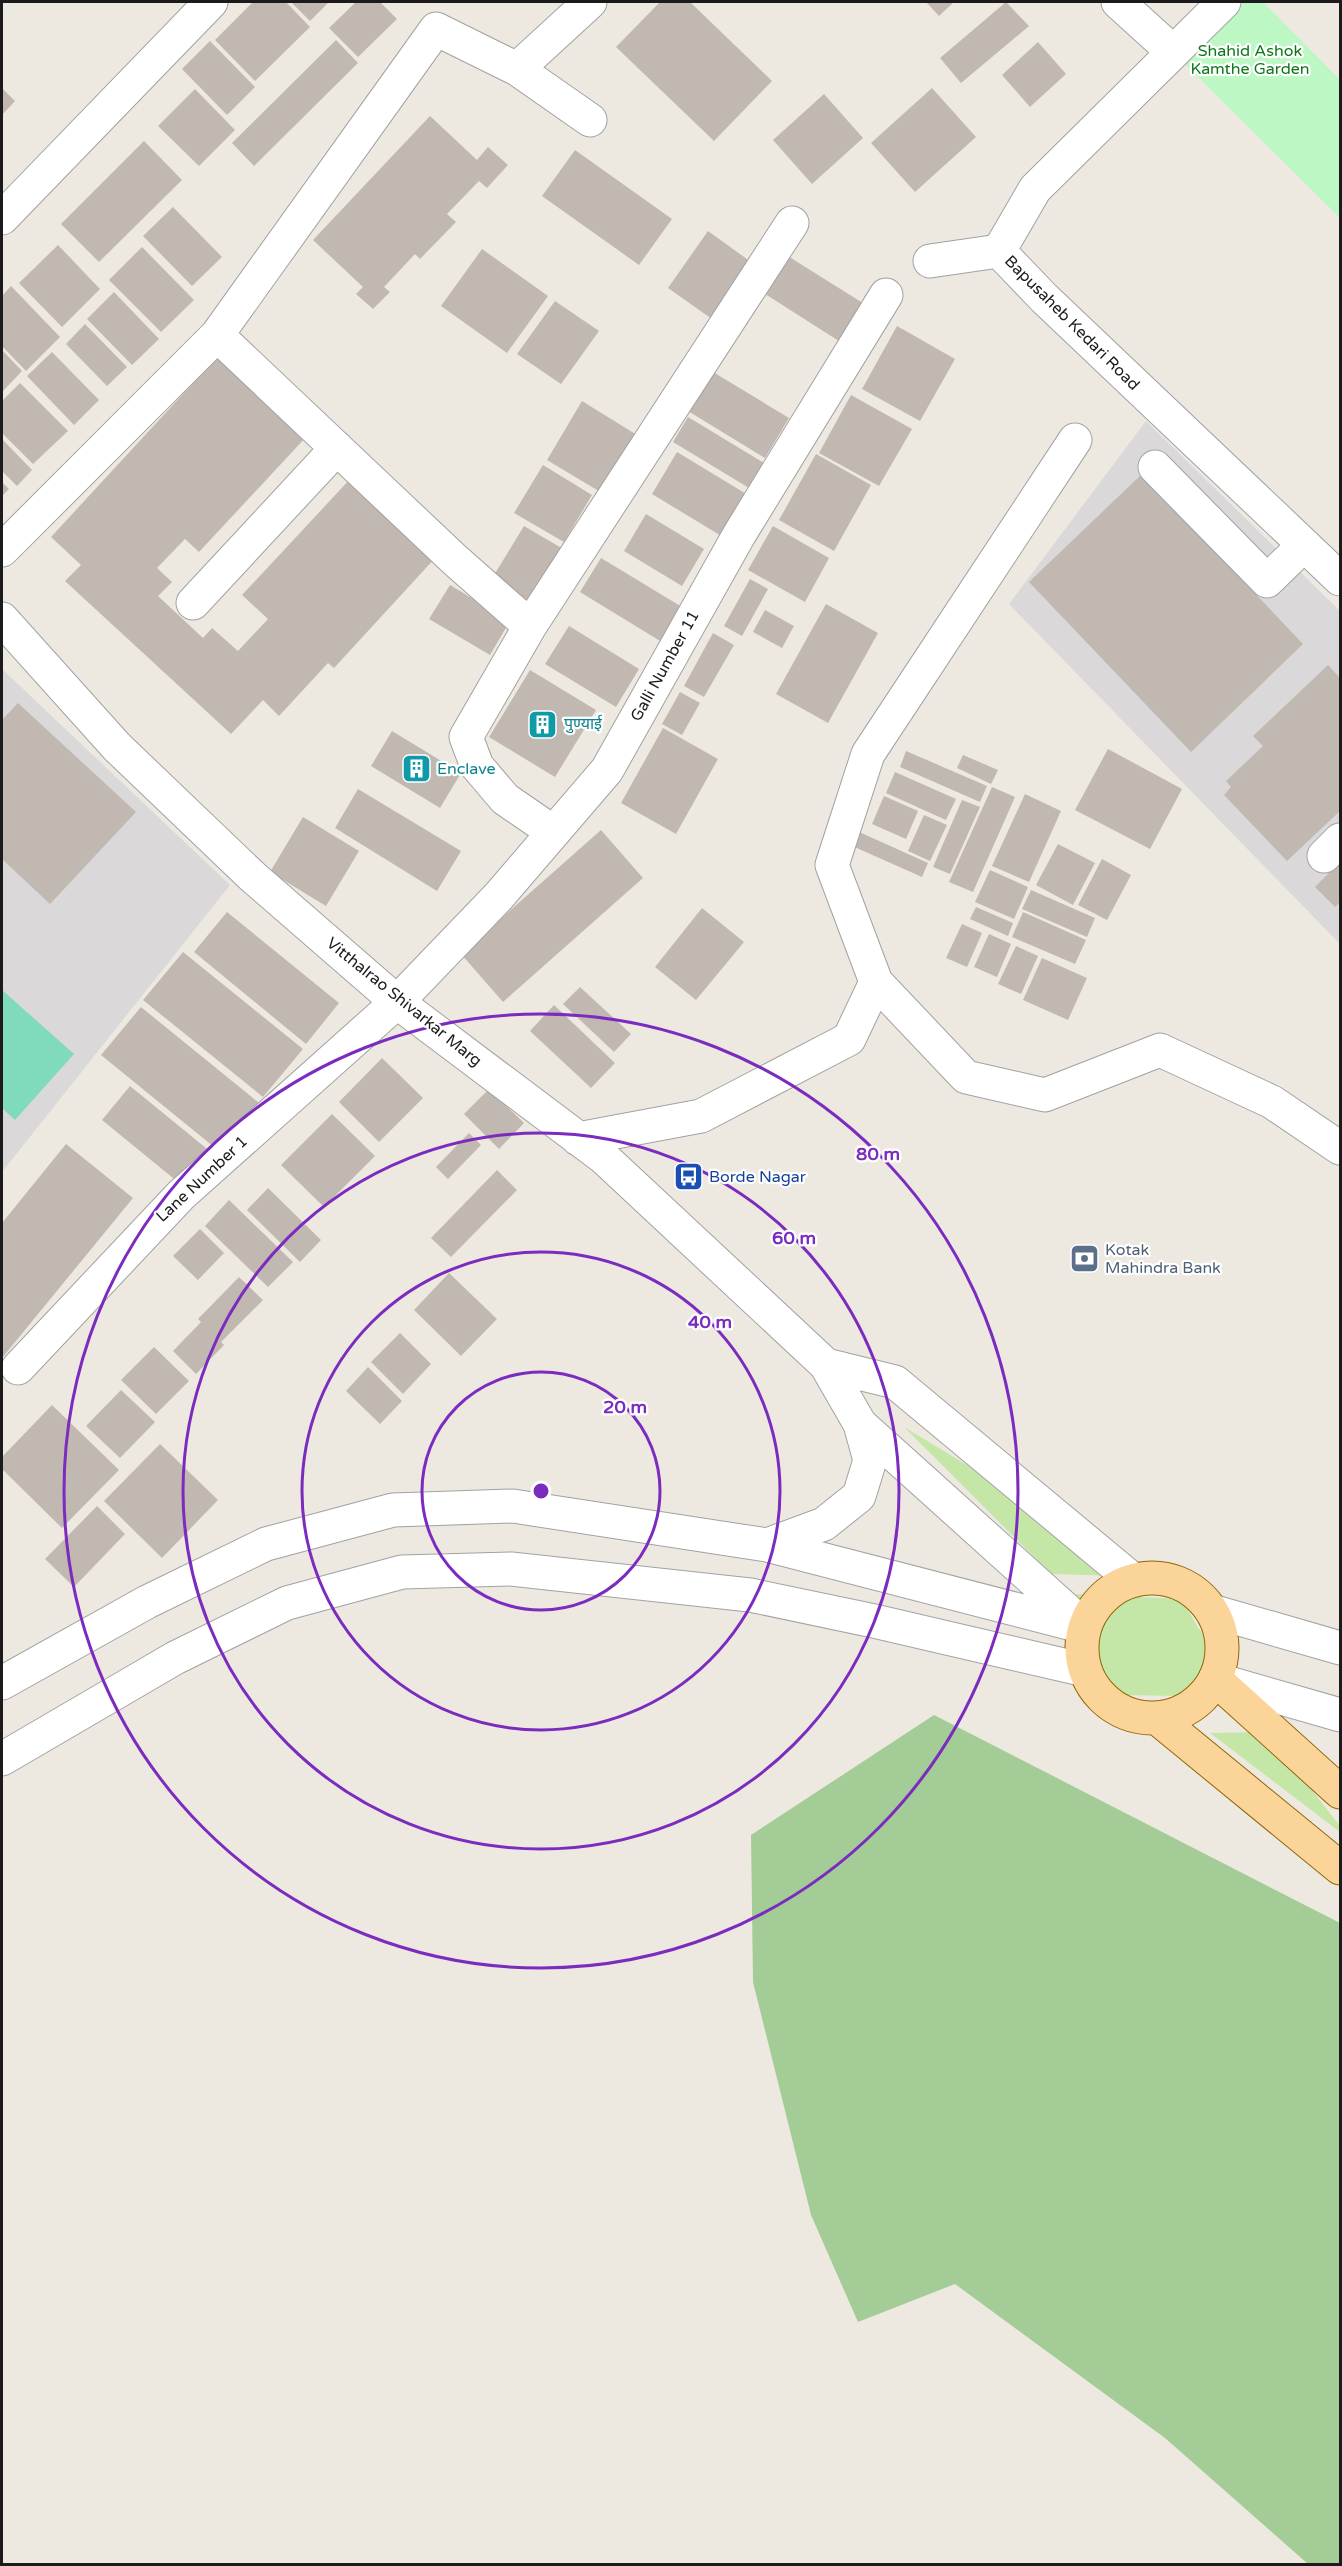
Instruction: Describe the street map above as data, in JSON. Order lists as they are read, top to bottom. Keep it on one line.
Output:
{"streets":{"street":["Bapusaheb Kedari Road","Galli Number 11","Vitthalrao Shivarkar Marg","Lane Number 1"]},"crossings":[["Galli Number 11","Vitthalrao Shivarkar Marg"],["Galli Number 11","Lane Number 1"],["Vitthalrao Shivarkar Marg","Lane Number 1"]],"parks":["Shahid Ashok Kamthe Garden"],"places":{"building":["पुण्याई","Enclave"],"bus stop":["Borde Nagar"],"bank":["Kotak Mahindra Bank"]},"rings":["80 m","60 m","40 m","20 m"]}
